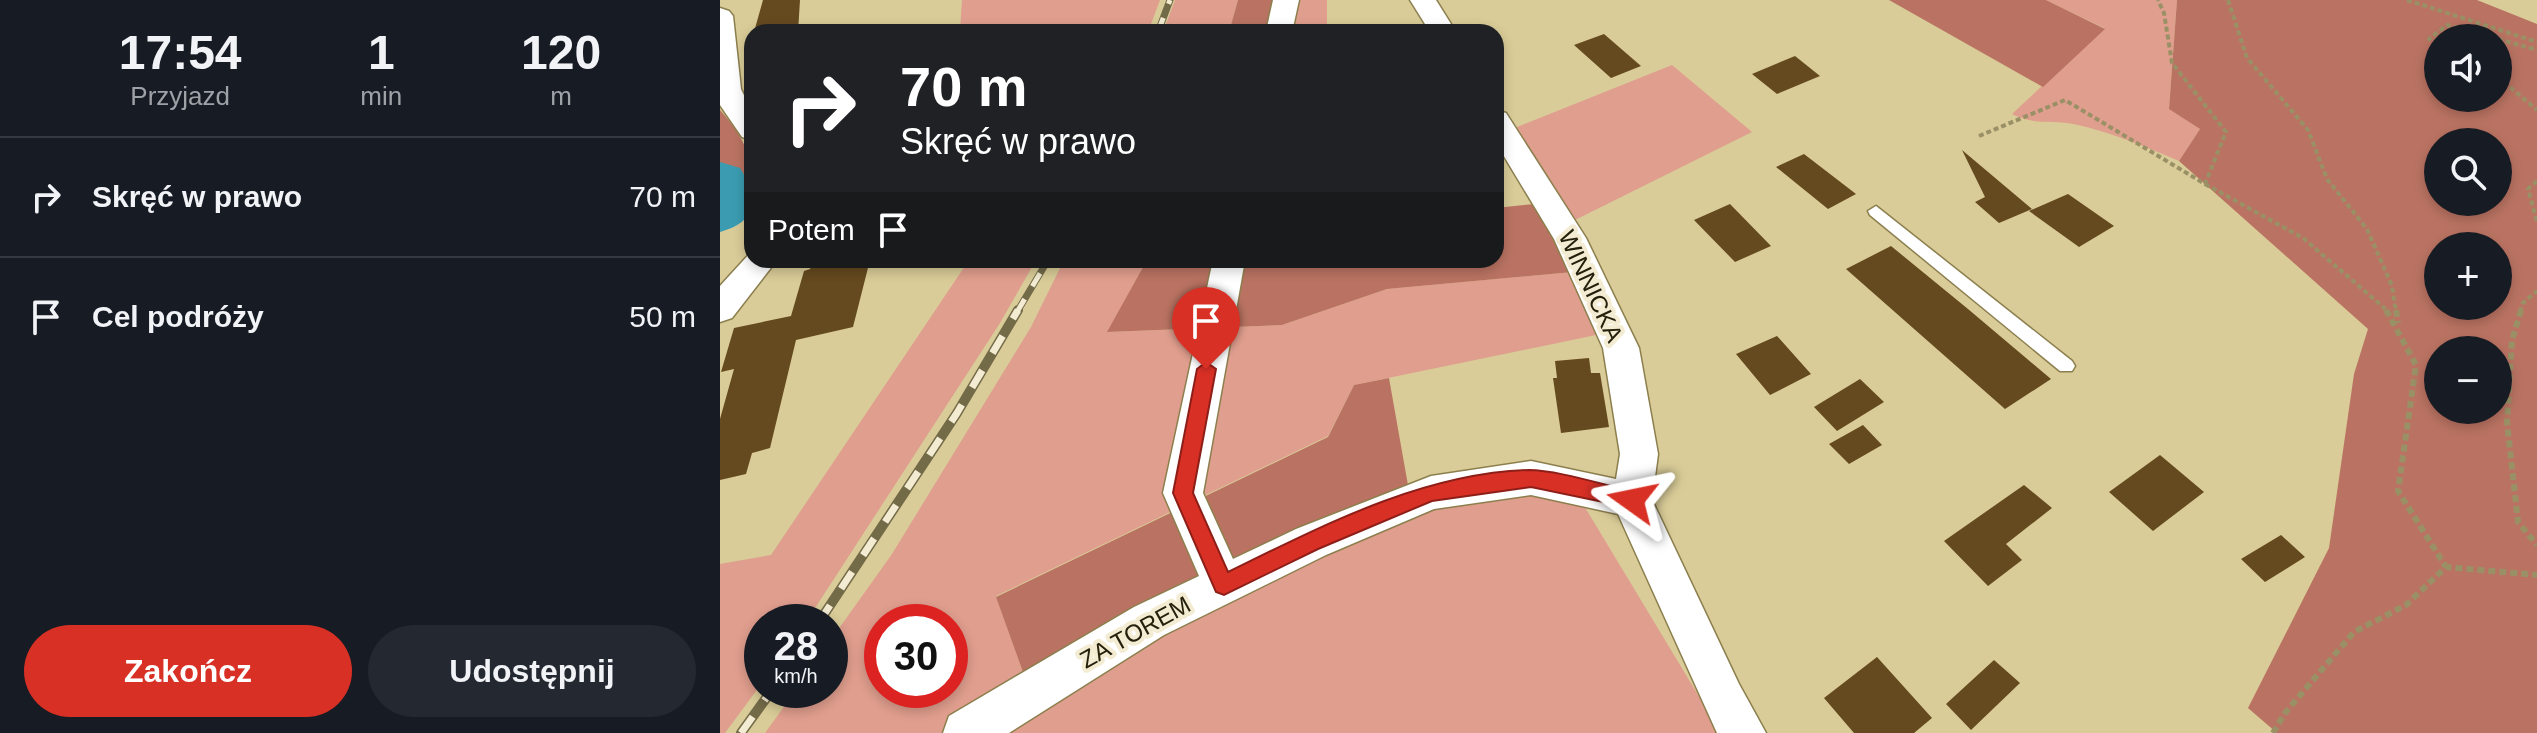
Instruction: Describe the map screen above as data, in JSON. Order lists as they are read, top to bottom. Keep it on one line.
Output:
{"streets":{"street":["WINNICKA","ZA TOREM"]},"crossings":[["WINNICKA","ZA TOREM"]],"page":{"eta":["17:54","Przyjazd","1","min","120","m"],"map_buttons":["+","−"],"turn":["70 m","Skręć w prawo"],"list":[{"name":"Skręć w prawo","value":"70 m"},{"name":"Cel podróży","value":"50 m"}],"then":"Potem","speed":"28 km/h","limit":"30","buttons":["Zakończ","Udostępnij"]}}
